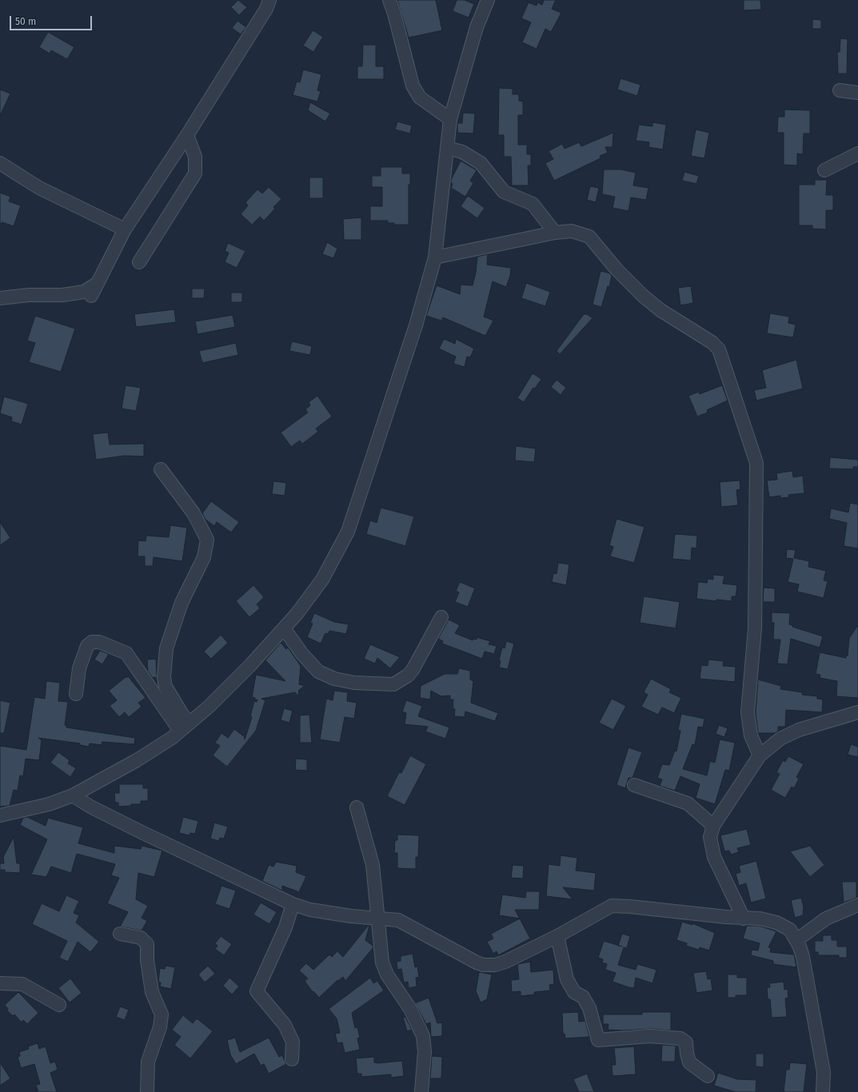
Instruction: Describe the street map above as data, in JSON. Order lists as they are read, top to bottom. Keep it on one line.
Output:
{"scale_bar":"50 m"}
